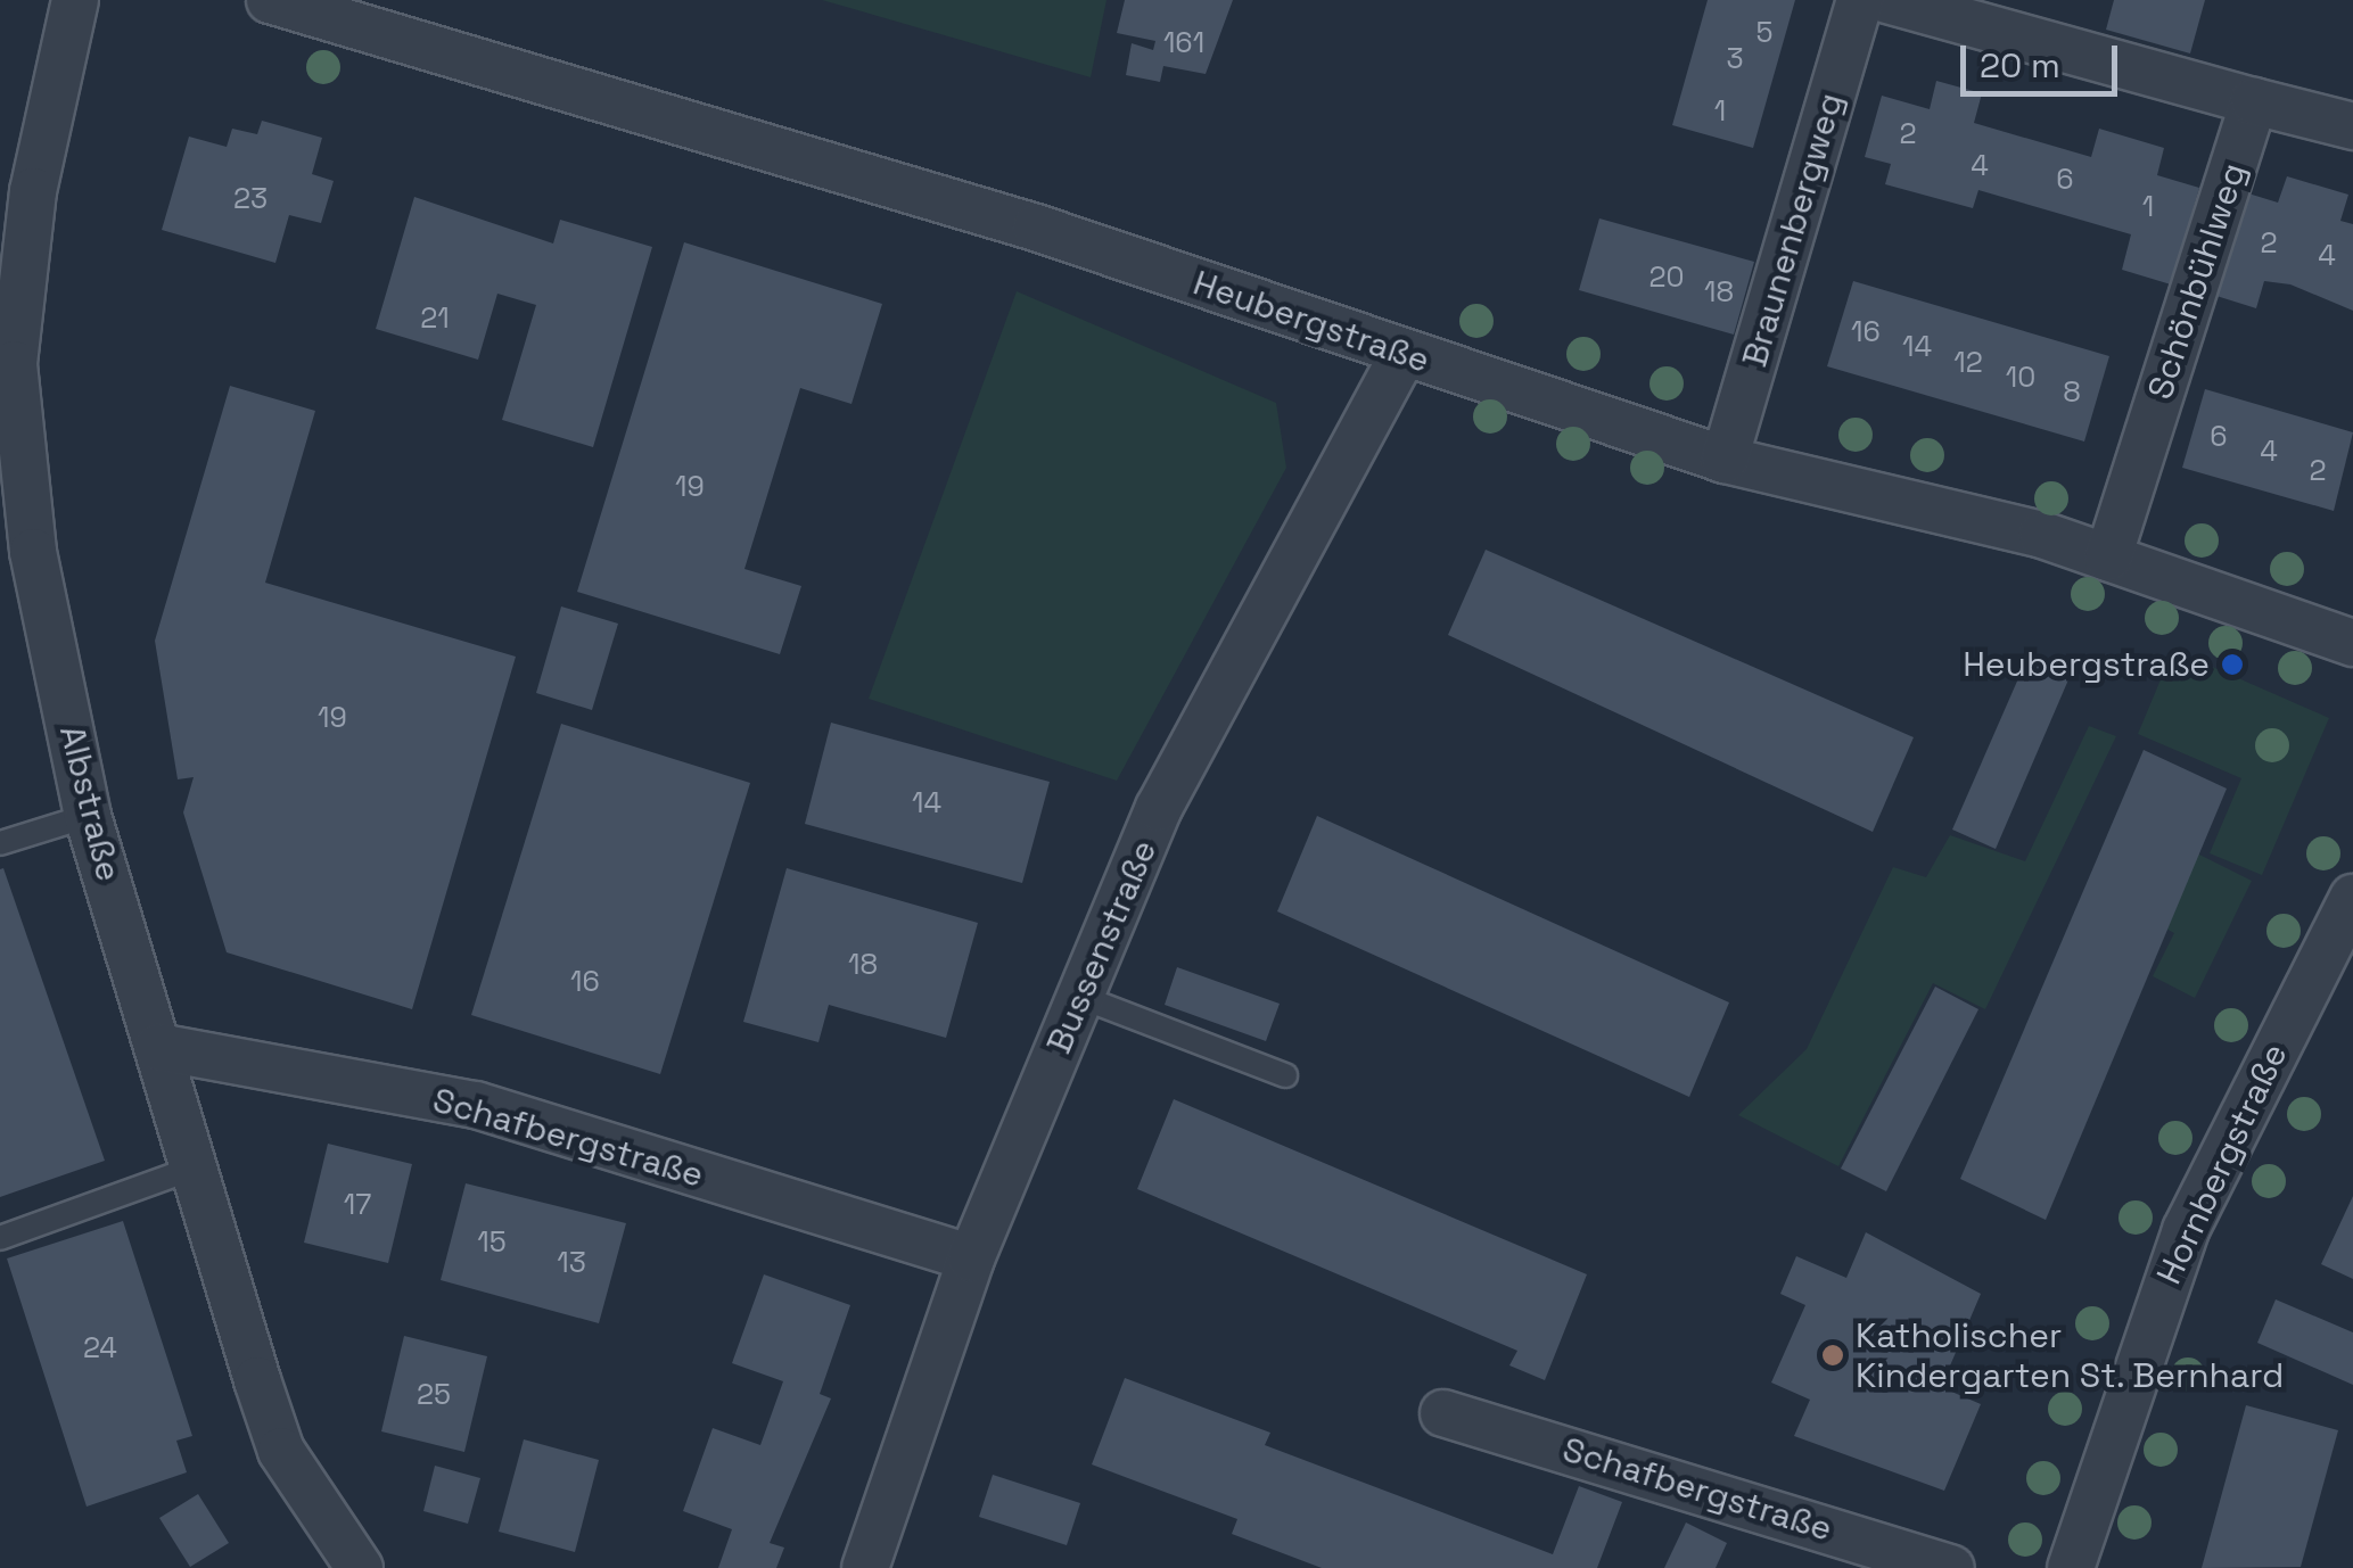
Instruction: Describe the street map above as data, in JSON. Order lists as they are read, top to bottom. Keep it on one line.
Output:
{"streets":{"street":["Braunenbergweg","Schönbühlweg","Heubergstraße","Albstraße","Bussenstraße","Schafbergstraße","Hornbergstraße"]},"crossings":[["Braunenbergweg","Heubergstraße"],["Schönbühlweg","Heubergstraße"],["Heubergstraße","Bussenstraße"],["Albstraße","Schafbergstraße"],["Bussenstraße","Schafbergstraße"]],"places":["Heubergstraße","Katholischer Kindergarten St. Bernhard"],"house_numbers":["5","161","3","1","2","4","6","23","1","2","4","20","18","21","16","14","12","10","8","6","4","2","19","19","14","18","16","17","15","13","24","25"],"scale_bar":"20 m"}
